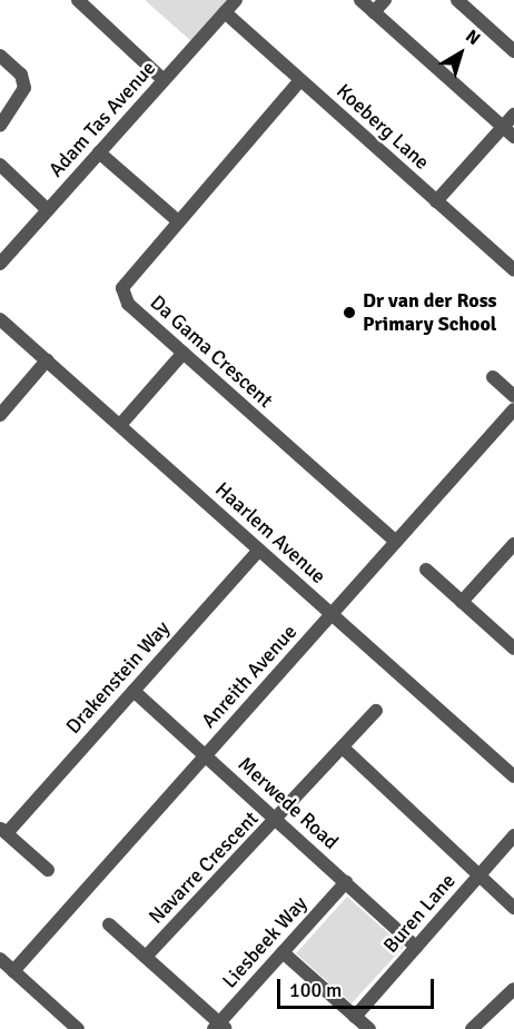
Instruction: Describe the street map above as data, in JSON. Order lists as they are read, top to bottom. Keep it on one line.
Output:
{"streets":{"street":["Adam Tas Avenue","Koeberg Lane","Da Gama Crescent","Haarlem Avenue","Anreith Avenue","Drakenstein Way","Merwede Road","Navarre Crescent","Buren Lane","Liesbeek Way"]},"crossings":[["Adam Tas Avenue","Koeberg Lane"],["Koeberg Lane","Da Gama Crescent"],["Da Gama Crescent","Anreith Avenue"],["Haarlem Avenue","Anreith Avenue"],["Haarlem Avenue","Drakenstein Way"],["Anreith Avenue","Merwede Road"],["Drakenstein Way","Merwede Road"],["Merwede Road","Navarre Crescent"],["Merwede Road","Buren Lane"],["Merwede Road","Liesbeek Way"]],"places":["Dr van der Ross Primary School"],"scale_bar":"100 m","north":"top right"}
